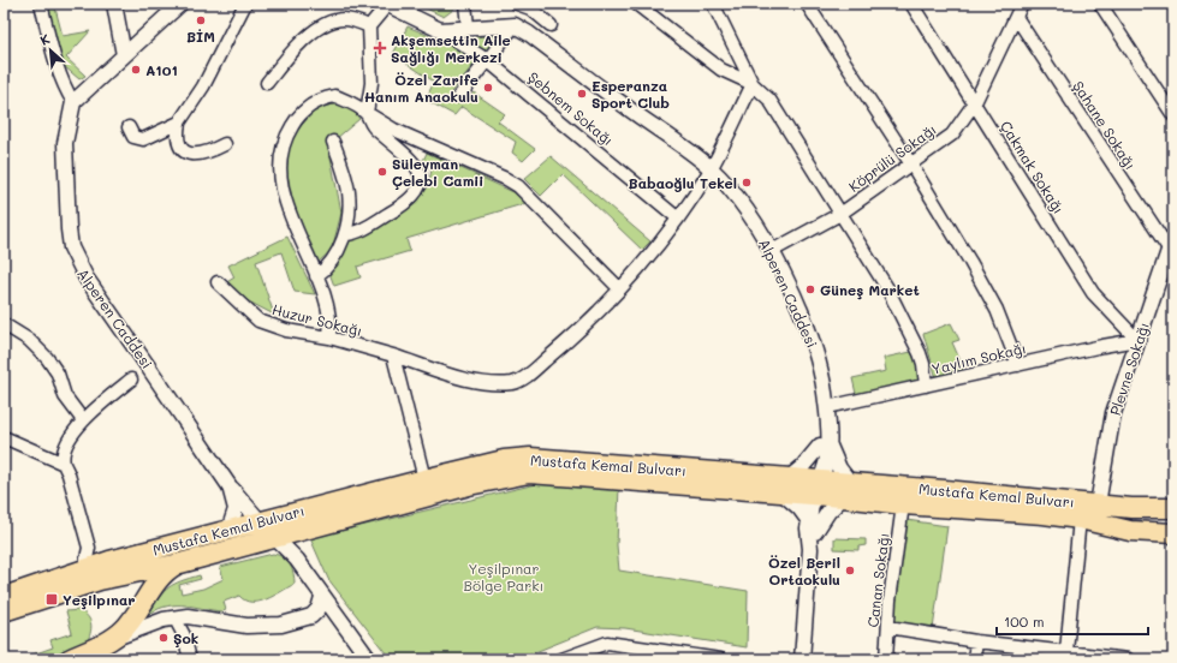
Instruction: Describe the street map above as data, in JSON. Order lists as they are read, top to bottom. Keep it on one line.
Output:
{"streets":{"main road":["Mustafa Kemal Bulvarı"],"street":["Şebnem Sokağı","Şahane Sokağı","Köprülü Sokağı","Çakmak Sokağı","Alperen Caddesi","Huzur Sokağı","Yaylım Sokağı","Plevne Sokağı","Canan Sokağı"]},"crossings":[["Şebnem Sokağı","Huzur Sokağı"],["Şahane Sokağı","Köprülü Sokağı"],["Şahane Sokağı","Plevne Sokağı"],["Köprülü Sokağı","Çakmak Sokağı"],["Köprülü Sokağı","Alperen Caddesi"],["Çakmak Sokağı","Yaylım Sokağı"],["Çakmak Sokağı","Plevne Sokağı"],["Alperen Caddesi","Huzur Sokağı"],["Alperen Caddesi","Yaylım Sokağı"],["Alperen Caddesi","Mustafa Kemal Bulvarı"],["Yaylım Sokağı","Plevne Sokağı"],["Plevne Sokağı","Mustafa Kemal Bulvarı"],["Mustafa Kemal Bulvarı","Canan Sokağı"]],"parks":["Yeşilpınar Bölge Parkı"],"places":{"other":["BİM","A101","Özel Zarife Hanım Anaokulu","Esperanza Sport Club","Süleyman Çelebi Camii","Babaoğlu Tekel","Güneş Market","Özel Beril Ortaokulu","Şok"],"health":["Akşemsettin Aile Sağlığı Merkezi"],"transit":["Yeşilpınar"]},"scale_bar":"100 m","north":"top left"}
